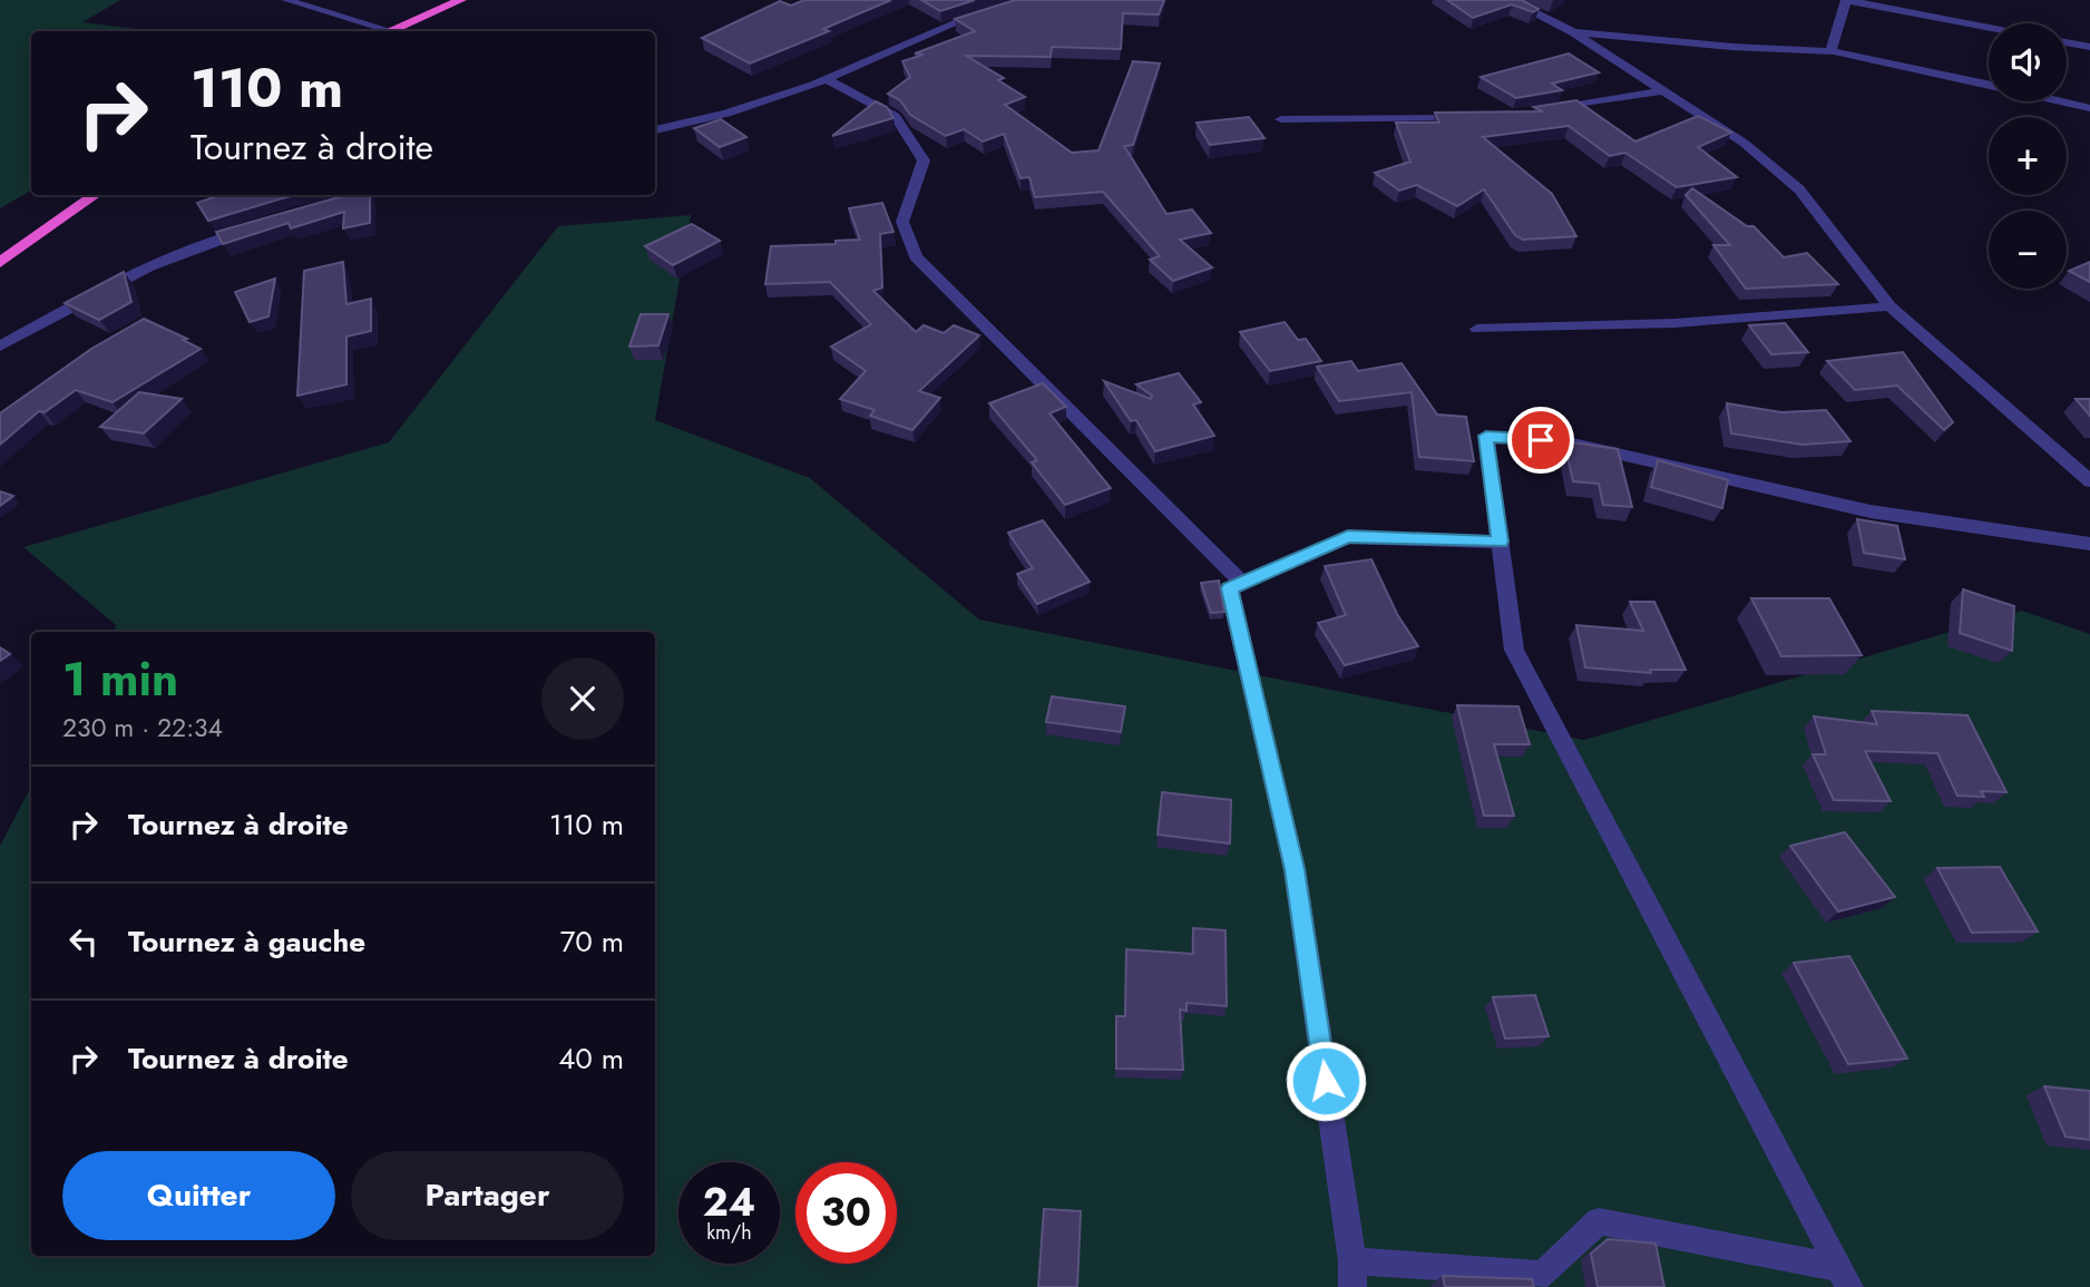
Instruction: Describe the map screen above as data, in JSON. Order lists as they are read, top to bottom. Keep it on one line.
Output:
{"page":{"map_buttons":["+","−"],"turn":["110 m","Tournez à droite"],"heading":["1 min","230 m · 22:34"],"list":[{"name":"Tournez à droite","value":"110 m"},{"name":"Tournez à gauche","value":"70 m"},{"name":"Tournez à droite","value":"40 m"}],"buttons":["Quitter","Partager"],"speed":"24 km/h","limit":"30"}}
